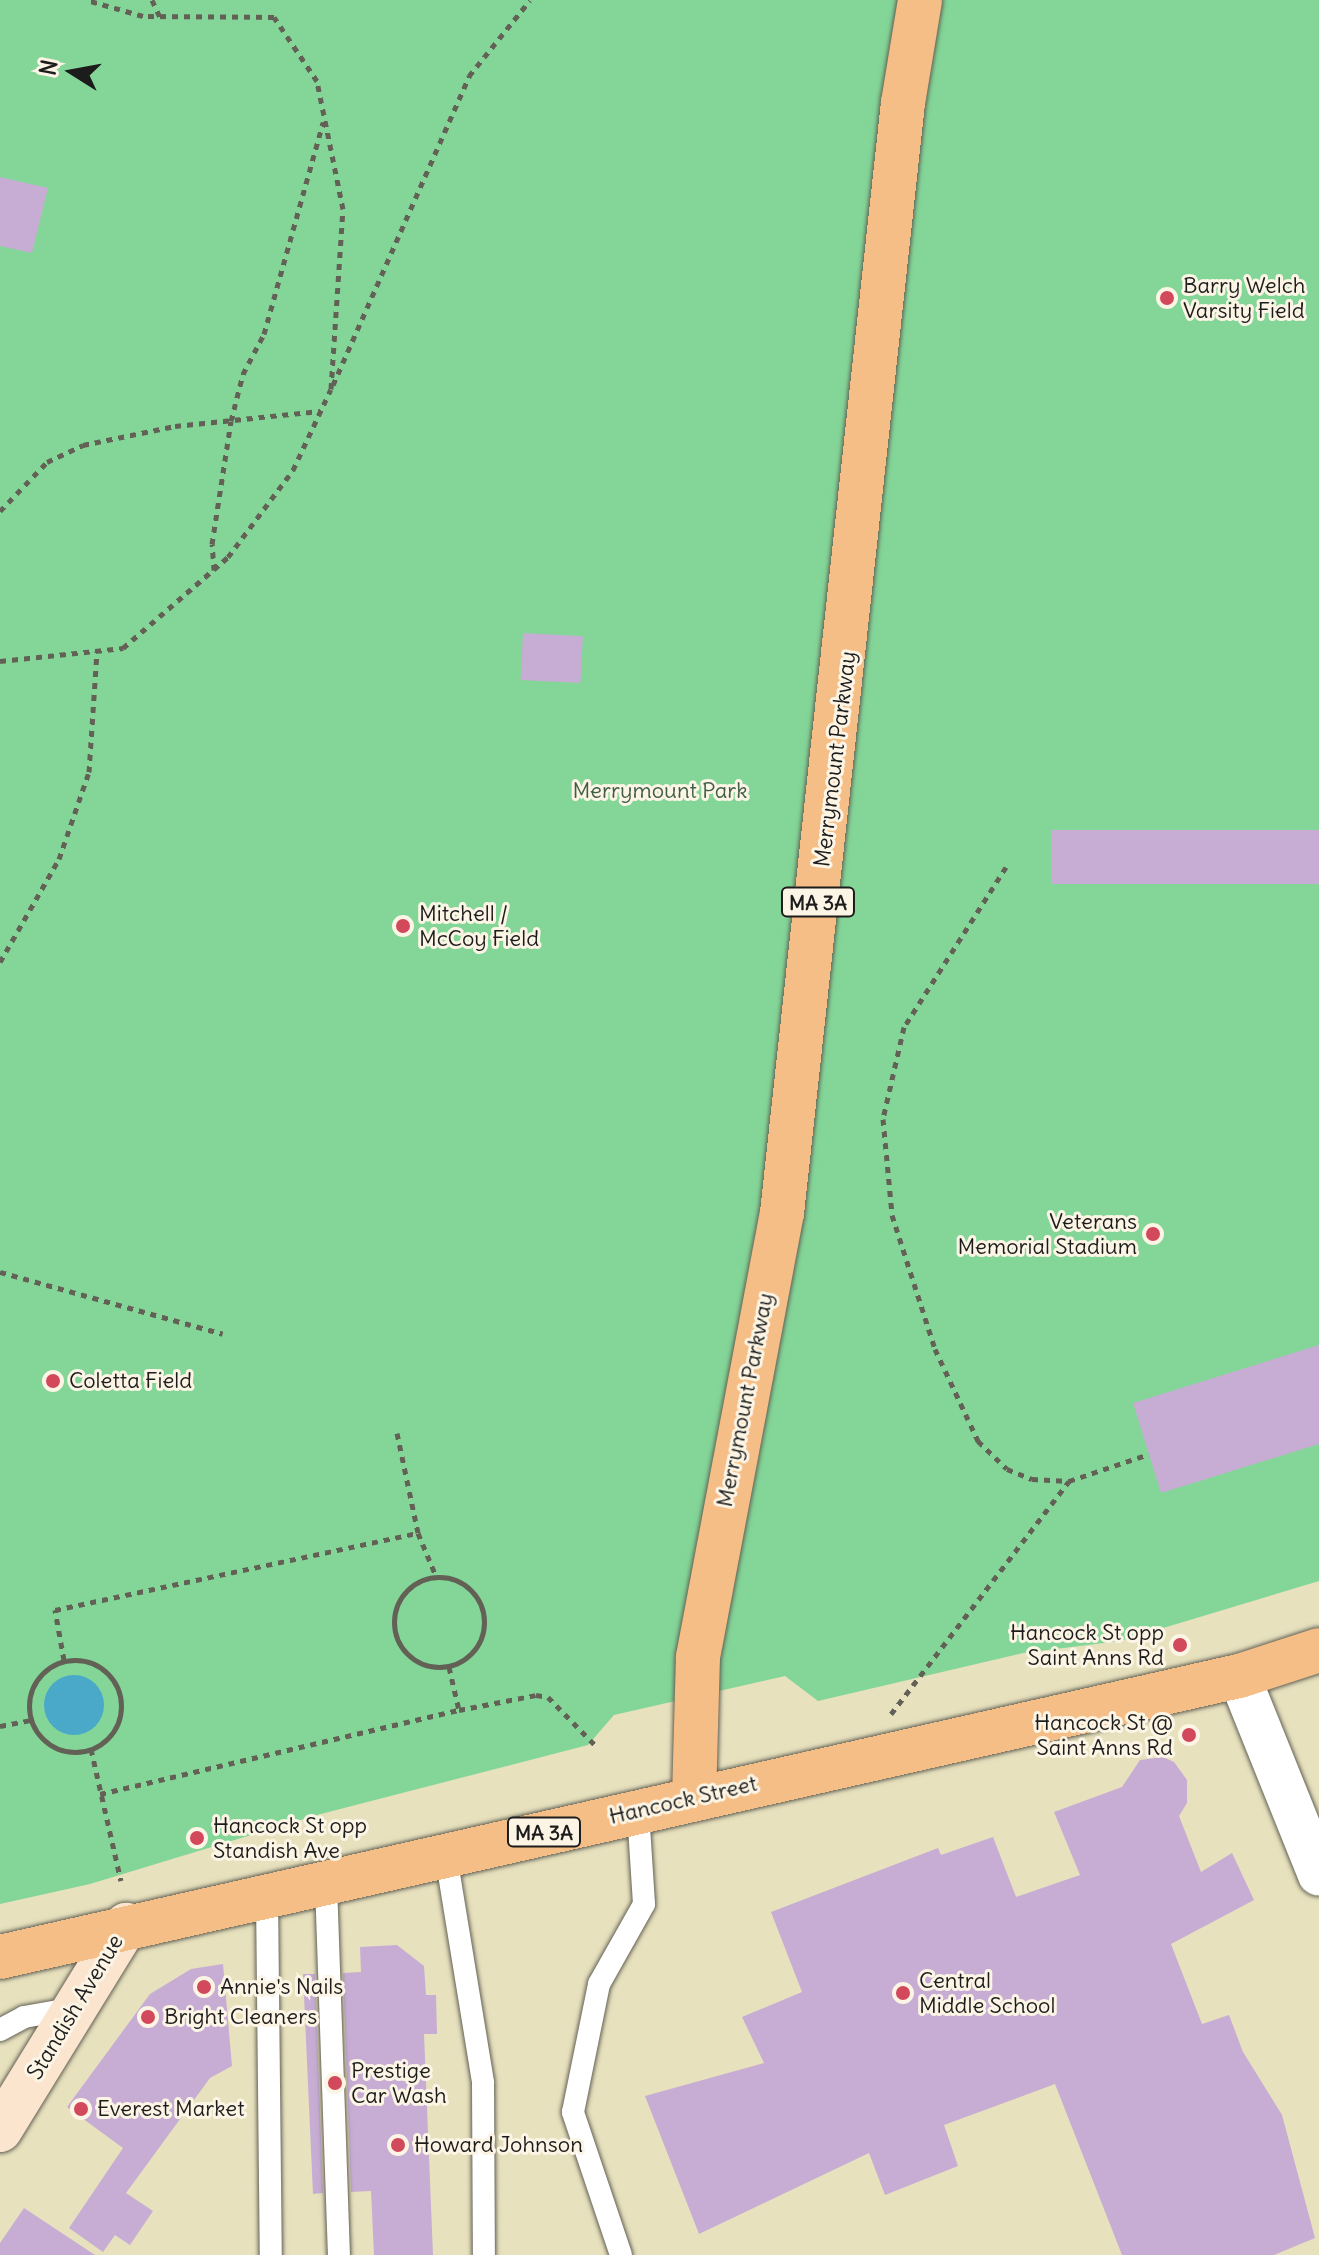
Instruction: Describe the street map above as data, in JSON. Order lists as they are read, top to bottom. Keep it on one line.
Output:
{"streets":{"main road":["Merrymount Parkway","MA 3A","Hancock Street"],"street":["Standish Avenue"]},"crossings":[["Merrymount Parkway","Hancock Street"],["Hancock Street","Standish Avenue"]],"parks":["Merrymount Park"],"places":["Barry Welch Varsity Field","Mitchell / McCoy Field","Veterans Memorial Stadium","Coletta Field","Hancock St opp Saint Anns Rd","Hancock St @ Saint Anns Rd","Hancock St opp Standish Ave","Annie's Nails","Central Middle School","Bright Cleaners","Prestige Car Wash","Everest Market","Howard Johnson"],"north":"left"}
